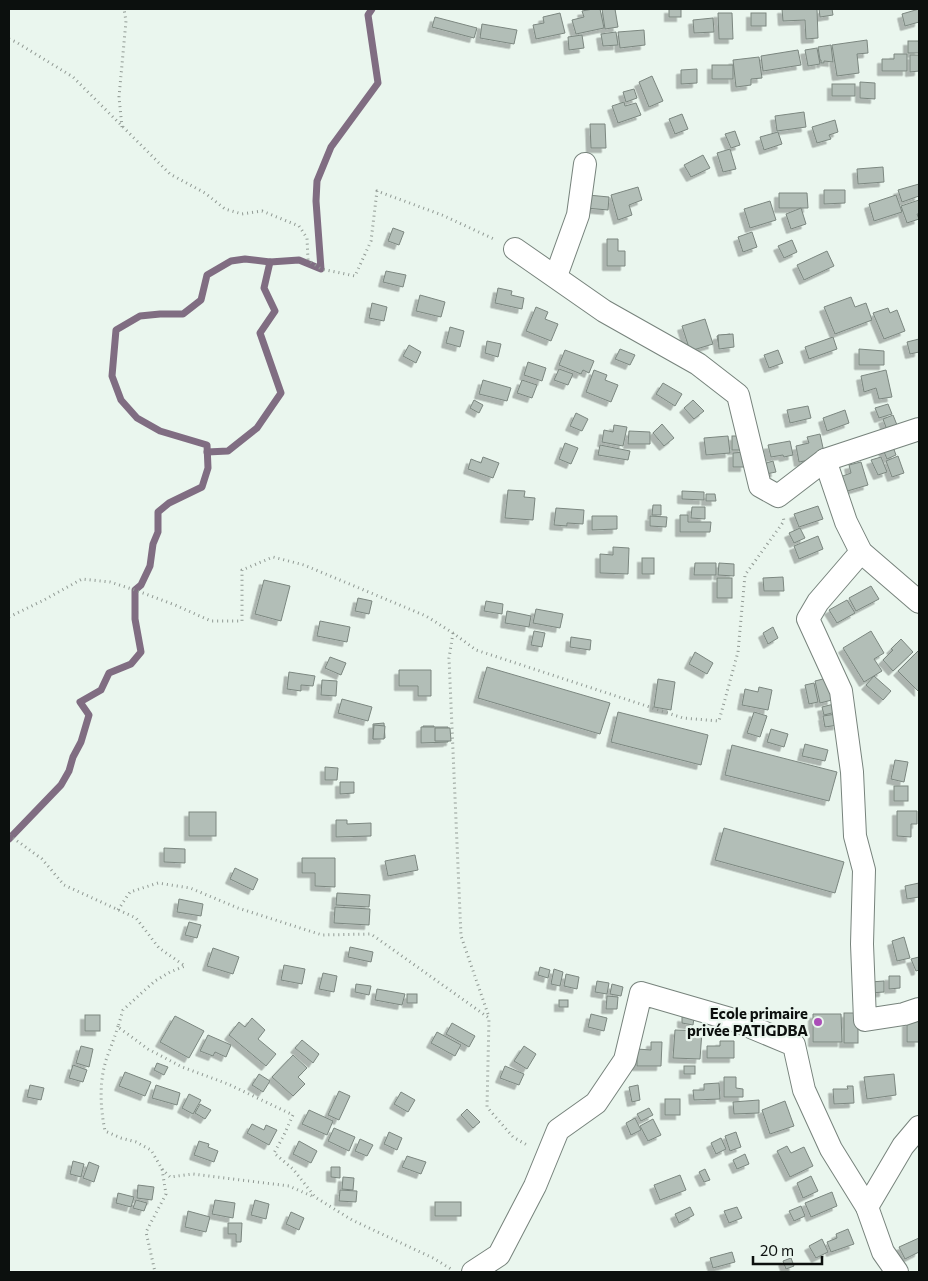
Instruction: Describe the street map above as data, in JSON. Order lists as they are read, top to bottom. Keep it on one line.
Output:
{"places":["Ecole primaire privée PATIGDBA"],"scale_bar":"20 m"}
